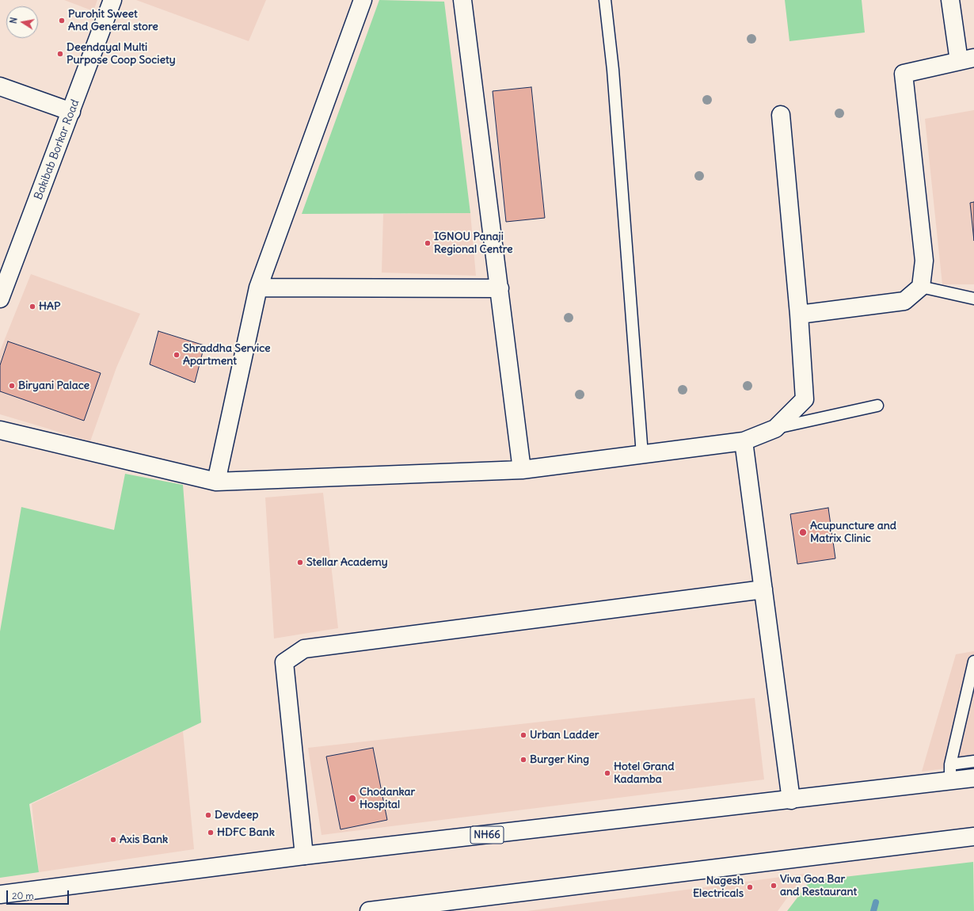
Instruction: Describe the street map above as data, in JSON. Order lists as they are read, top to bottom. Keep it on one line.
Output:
{"streets":{"main road":["Bakibab Borkar Road","NH66"]},"places":["Purohit Sweet And General store","Deendayal Multi Purpose Coop Society","IGNOU Panaji Regional Centre","HAP","Shraddha Service Apartment","Biryani Palace","Acupuncture and Matrix Clinic","Stellar Academy","Urban Ladder","Burger King","Hotel Grand Kadamba","Chodankar Hospital","Devdeep","HDFC Bank","Axis Bank","Viva Goa Bar and Restaurant","Nagesh Electricals"],"scale_bar":"20 m","north":"left"}
